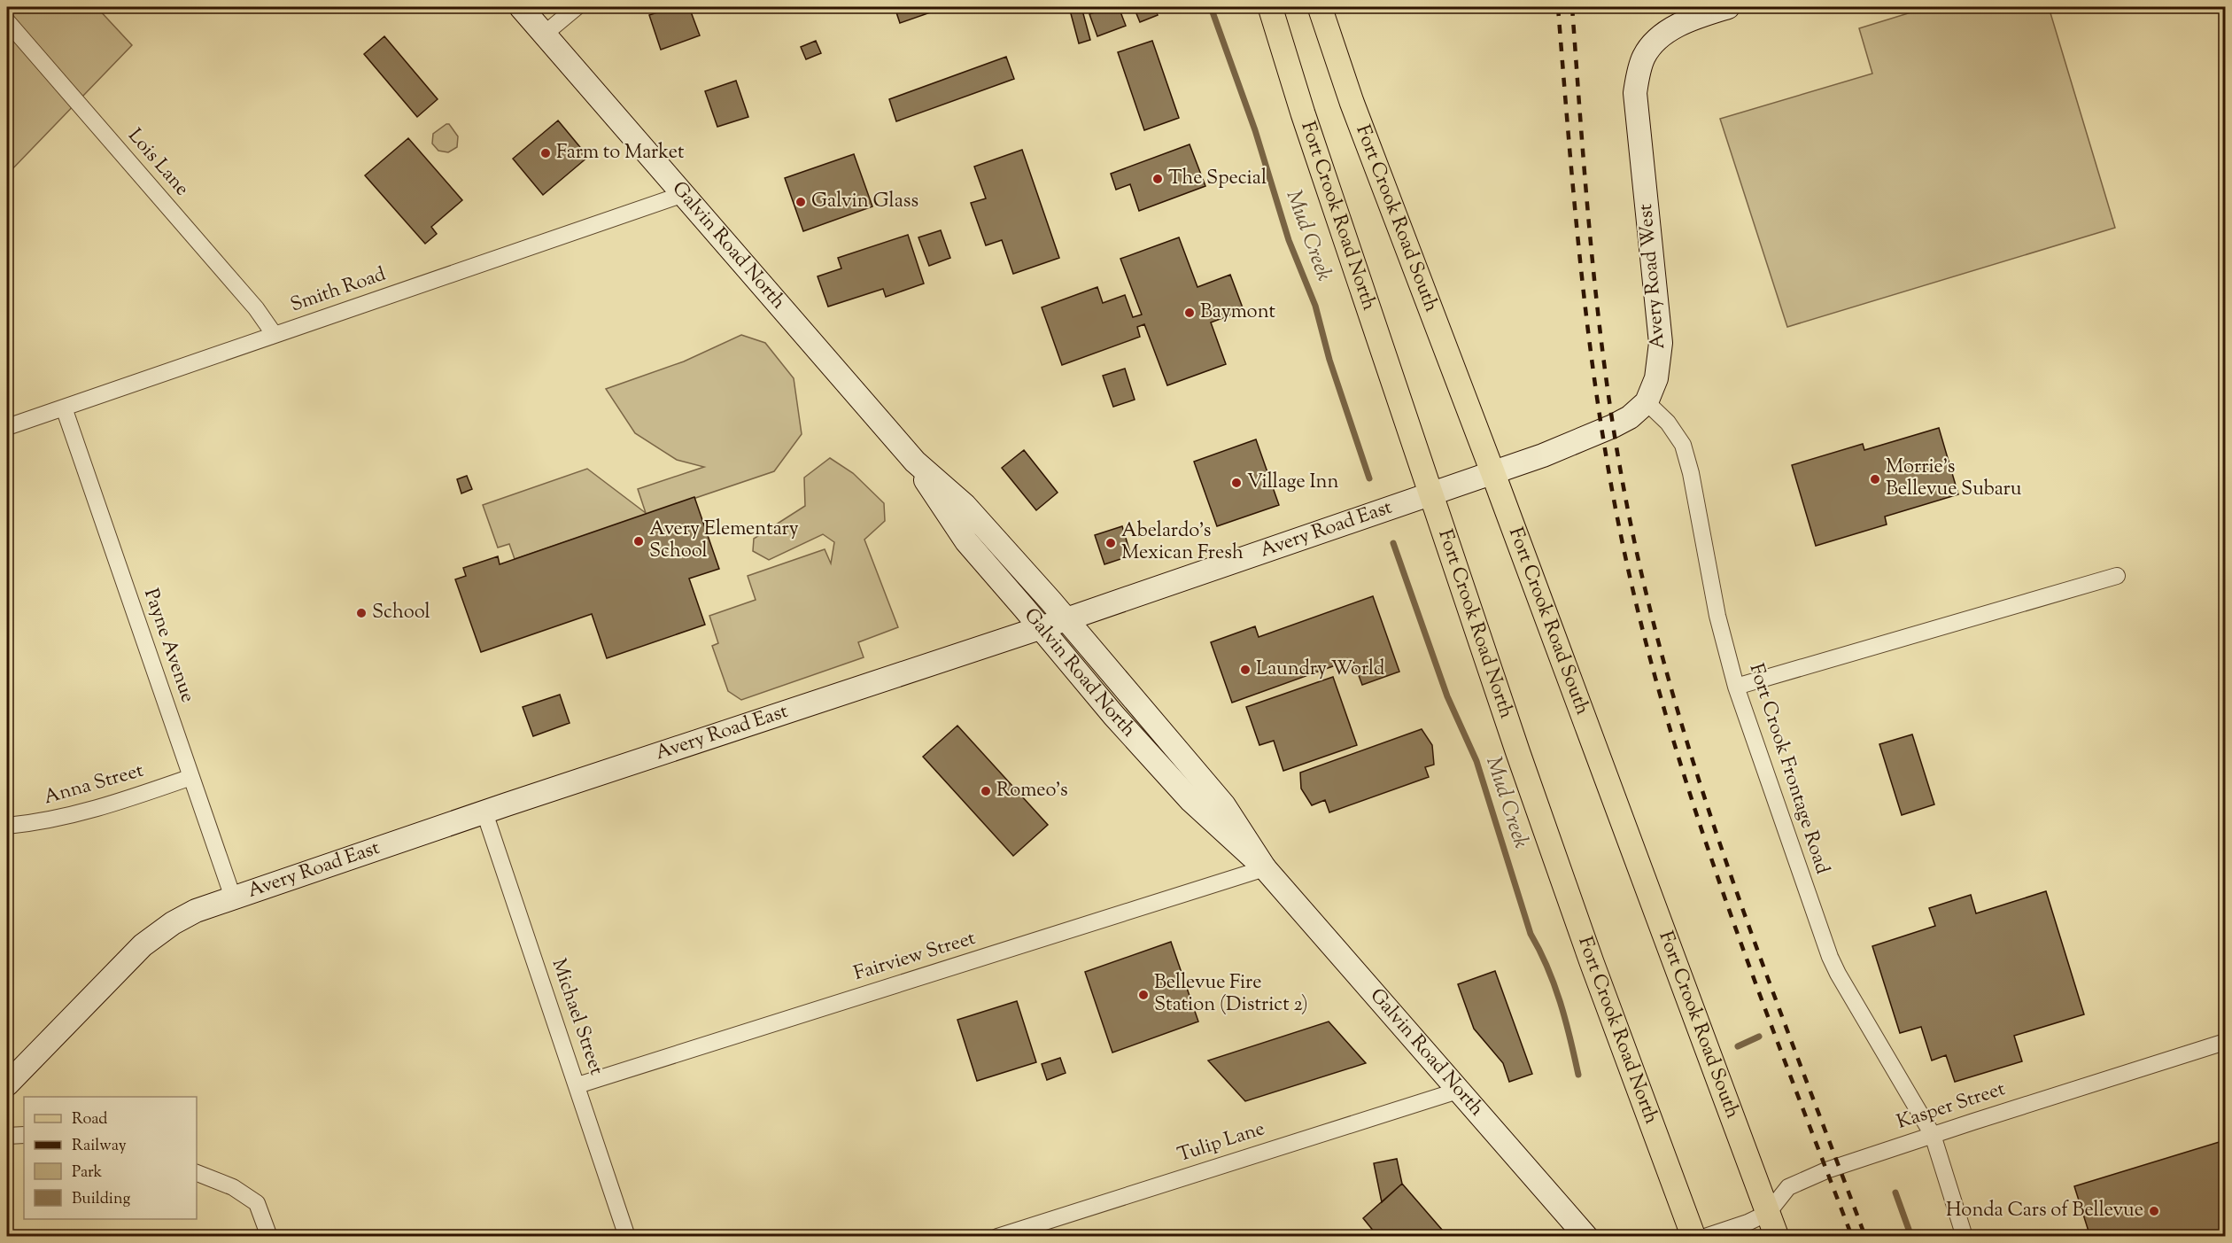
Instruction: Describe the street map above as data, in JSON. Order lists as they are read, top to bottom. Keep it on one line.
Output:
{"streets":{"main road":["Fort Crook Road North","Fort Crook Road South"],"street":["Lois Lane","Galvin Road North","Avery Road West","Smith Road","Avery Road East","Payne Avenue","Fort Crook Frontage Road","Anna Street","Fairview Street","Michael Street","Kasper Street","Tulip Lane"]},"crossings":[["Lois Lane","Smith Road"],["Fort Crook Road North","Avery Road East"],["Fort Crook Road South","Avery Road West"],["Fort Crook Road South","Avery Road East"],["Fort Crook Road South","Kasper Street"],["Galvin Road North","Smith Road"],["Galvin Road North","Avery Road East"],["Galvin Road North","Fairview Street"],["Galvin Road North","Tulip Lane"],["Avery Road West","Avery Road East"],["Avery Road West","Fort Crook Frontage Road"],["Smith Road","Payne Avenue"],["Avery Road East","Payne Avenue"],["Avery Road East","Michael Street"],["Payne Avenue","Anna Street"],["Fort Crook Frontage Road","Kasper Street"],["Fairview Street","Michael Street"]],"water":["Mud Creek"],"places":["Farm to Market","The Special","Galvin Glass","Baymont","Morrie's Bellevue Subaru","Village Inn","Avery Elementary School","Abelardo's Mexican Fresh","School","Laundry World","Romeo's","Bellevue Fire Station (District 2)","Honda Cars of Bellevue"],"legend":["Road","Railway","Park","Building"]}
